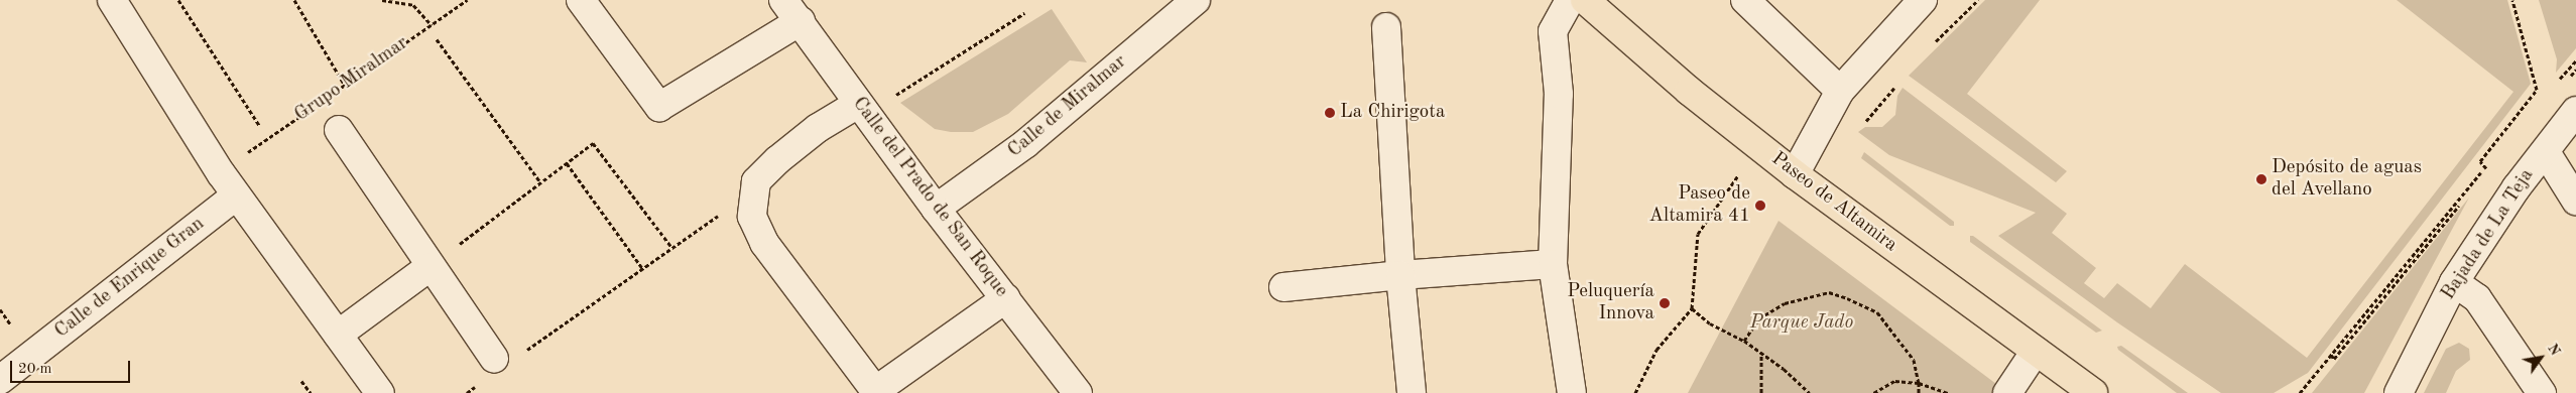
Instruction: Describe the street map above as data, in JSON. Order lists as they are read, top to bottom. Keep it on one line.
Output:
{"streets":{"main road":["Paseo de Altamira"],"street":["Grupo Miralmar","Calle de Miralmar","Calle del Prado de San Roque","Bajada de La Teja","Calle de Enrique Gran"]},"crossings":[["Calle de Miralmar","Calle del Prado de San Roque"]],"parks":["Parque Jado"],"places":["La Chirigota","Depósito de aguas del Avellano","Paseo de Altamira 41","Peluquería Innova"],"scale_bar":"20 m","north":"top right"}
